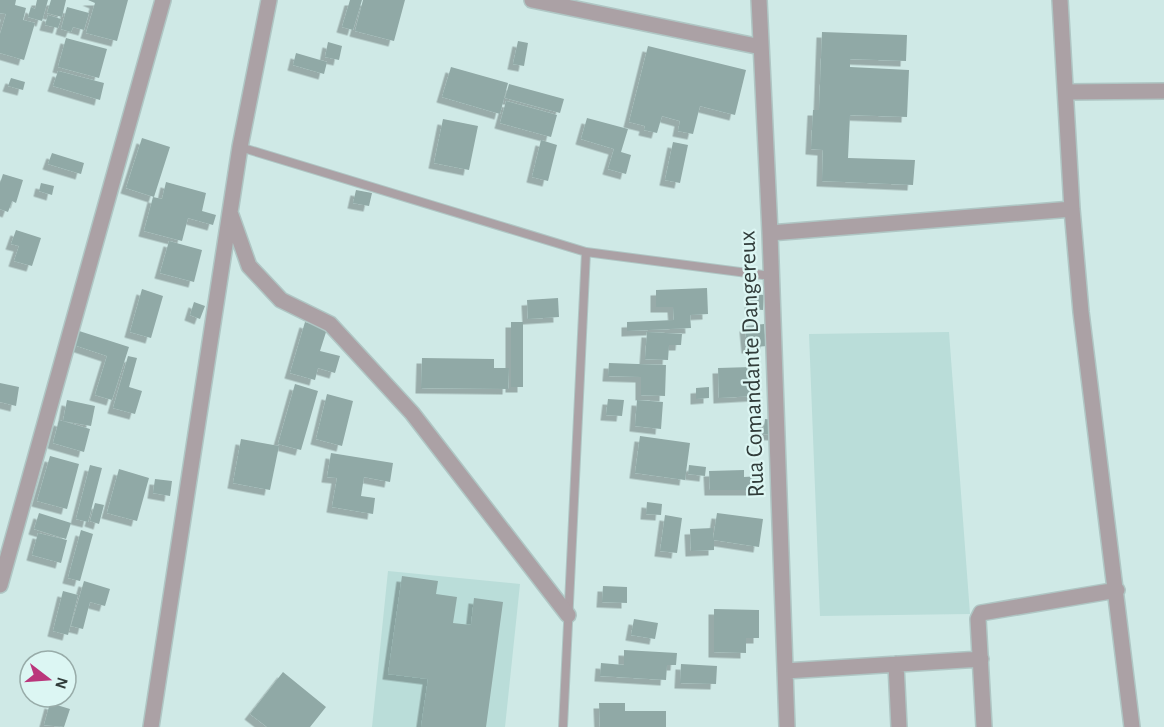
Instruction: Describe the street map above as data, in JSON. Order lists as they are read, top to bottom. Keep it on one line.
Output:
{"streets":{"street":["Rua Comandante Dangereux"]},"north":"right"}
